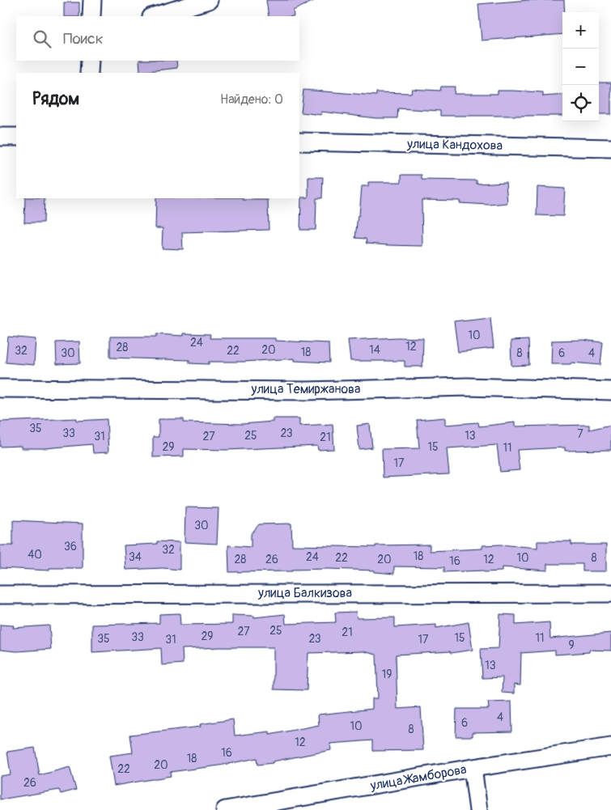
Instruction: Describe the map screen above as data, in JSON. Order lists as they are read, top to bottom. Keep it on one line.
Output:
{"streets":{"street":["улица Кандохова","улица Темиржанова","улица Балкизова","улица Жамборова"]},"house_numbers":["10","24","12","28","20","14","32","22","18","30","8","6","4","35","33","23","7","25","13","31","27","21","29","15","11","17","30","36","32","40","18","34","24","22","10","8","28","26","20","12","16","25","27","21","29","33","15","11","35","23","31","17","9","13","19","4","6","10","8","12","16","18","20","22","26"],"page":{"map_buttons":["+","−"],"search":"Поиск","heading":["Рядом","Найдено: 0"]}}
